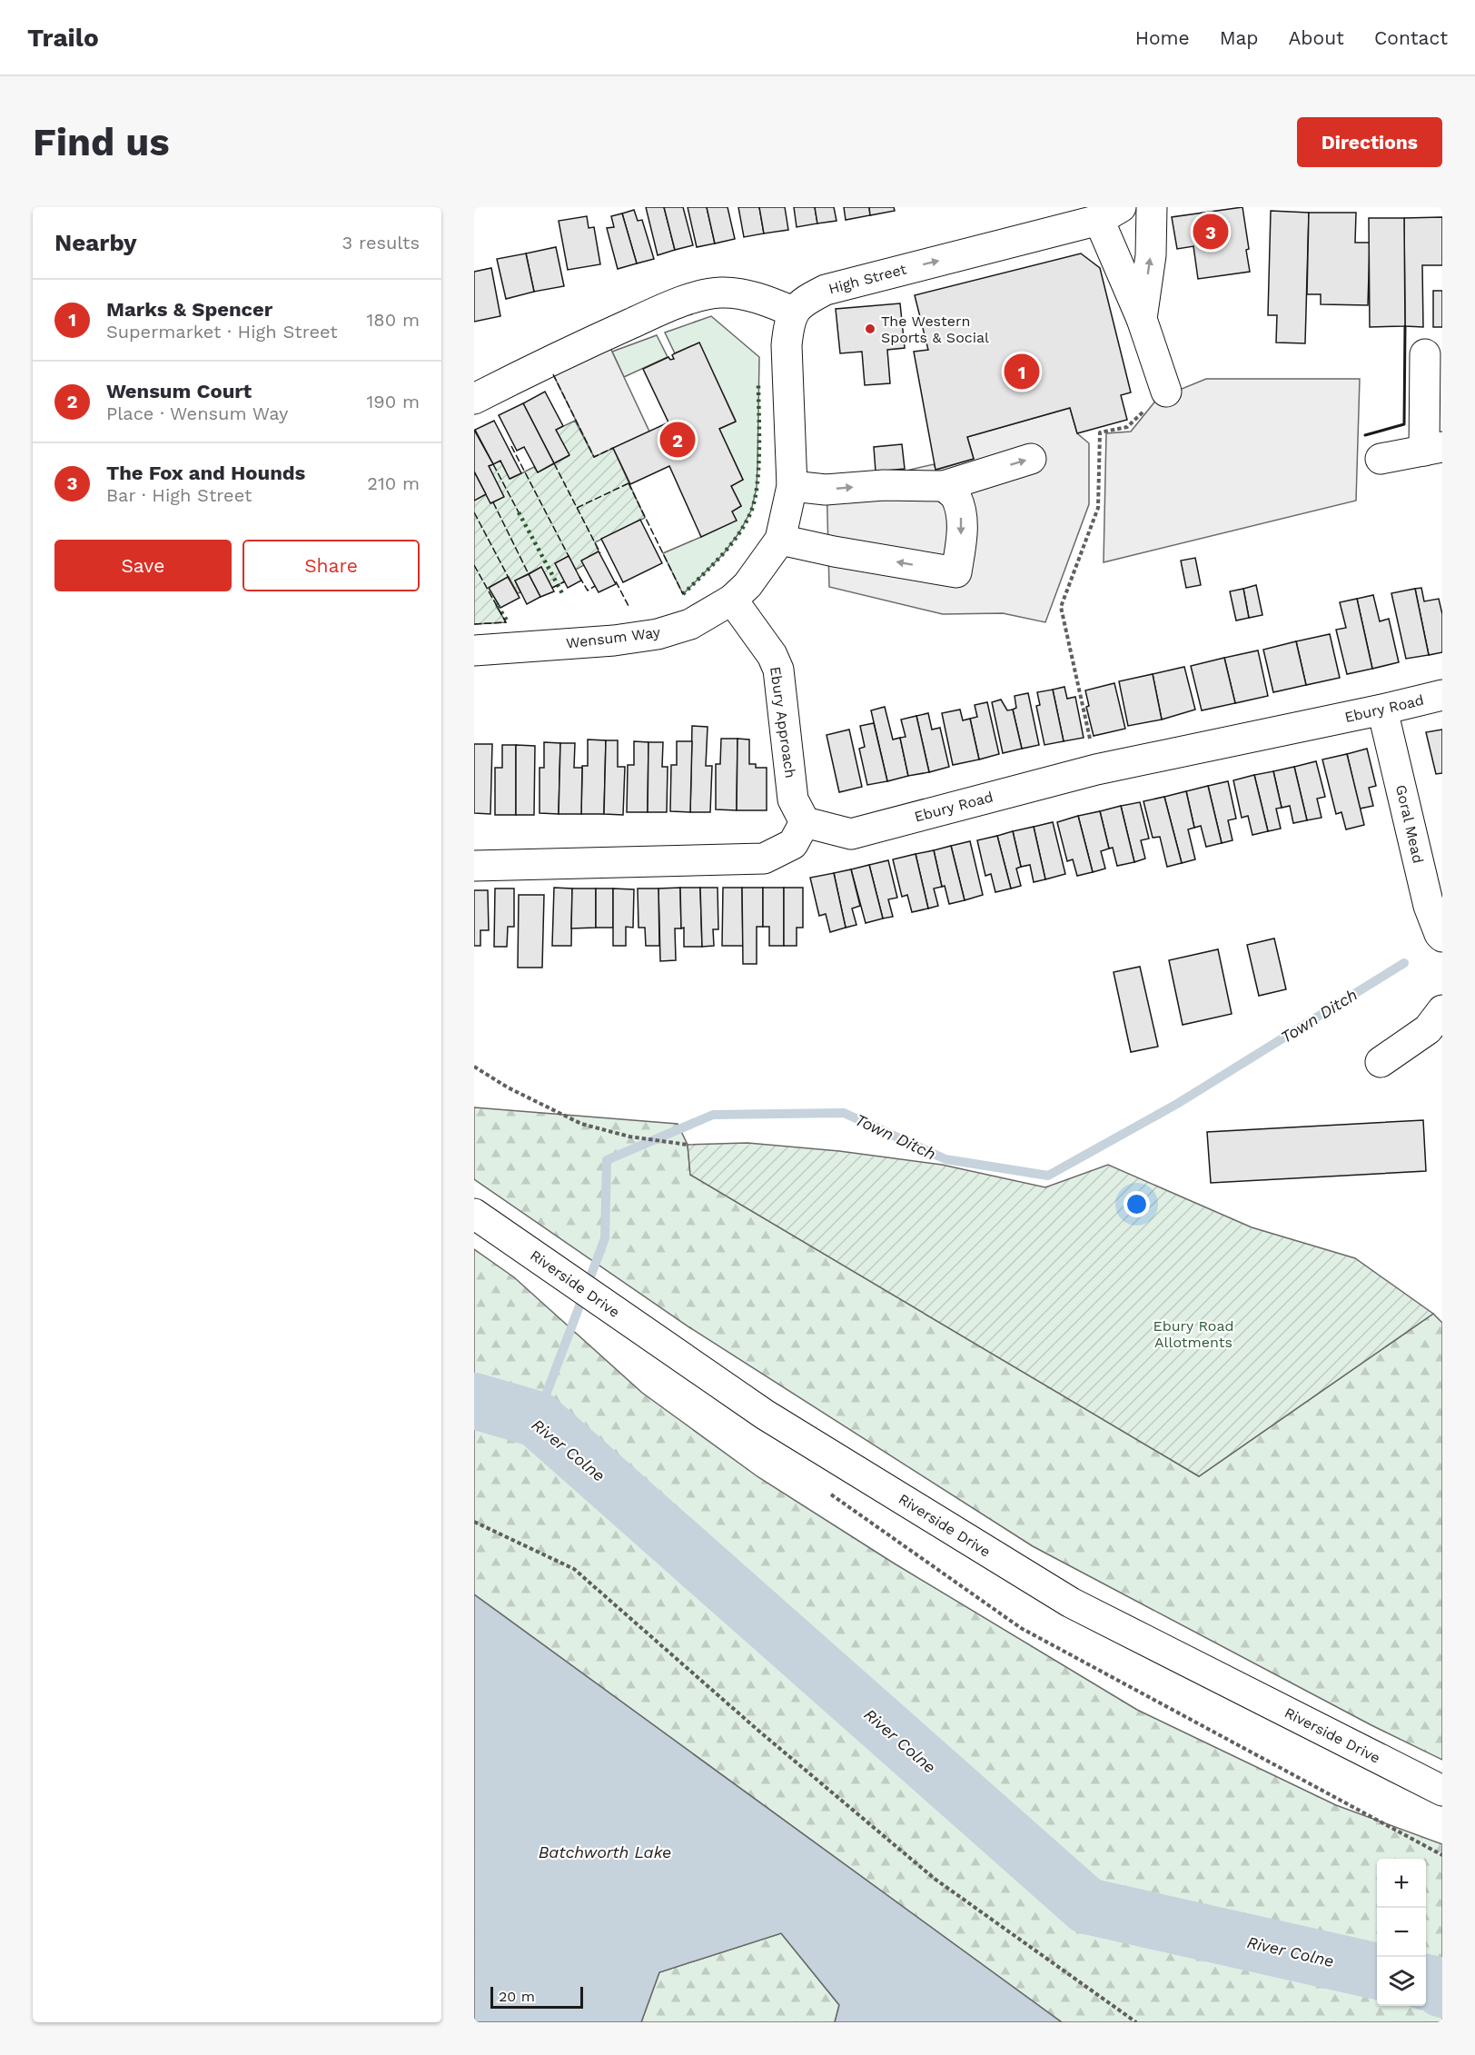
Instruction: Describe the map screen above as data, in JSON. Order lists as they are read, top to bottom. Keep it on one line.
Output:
{"streets":{"street":["High Street","Wensum Way","Ebury Road","Ebury Approach","Goral Mead","Riverside Drive"]},"crossings":[["High Street","Wensum Way"],["Wensum Way","Ebury Approach"],["Ebury Road","Ebury Approach"],["Ebury Road","Goral Mead"]],"one_way":["High Street"],"water":["Town Ditch","River Colne","Batchworth Lake"],"parks":["Ebury Road Allotments"],"places":["The Western Sports & Social"],"scale_bar":"20 m","page":{"header":"Trailo","nav":["Home","Map","About","Contact"],"buttons":["Directions",["Save","Share"]],"title":"Find us","heading":["Nearby","3 results"],"pins":["3","1","2"],"list":[{"mark":"1","name":"Marks & Spencer","note":"Supermarket · High Street","value":"180 m"},{"mark":"2","name":"Wensum Court","note":"Place · Wensum Way","value":"190 m"},{"mark":"3","name":"The Fox and Hounds","note":"Bar · High Street","value":"210 m"}],"map_buttons":["+","−"],"scale":"20 m"}}
